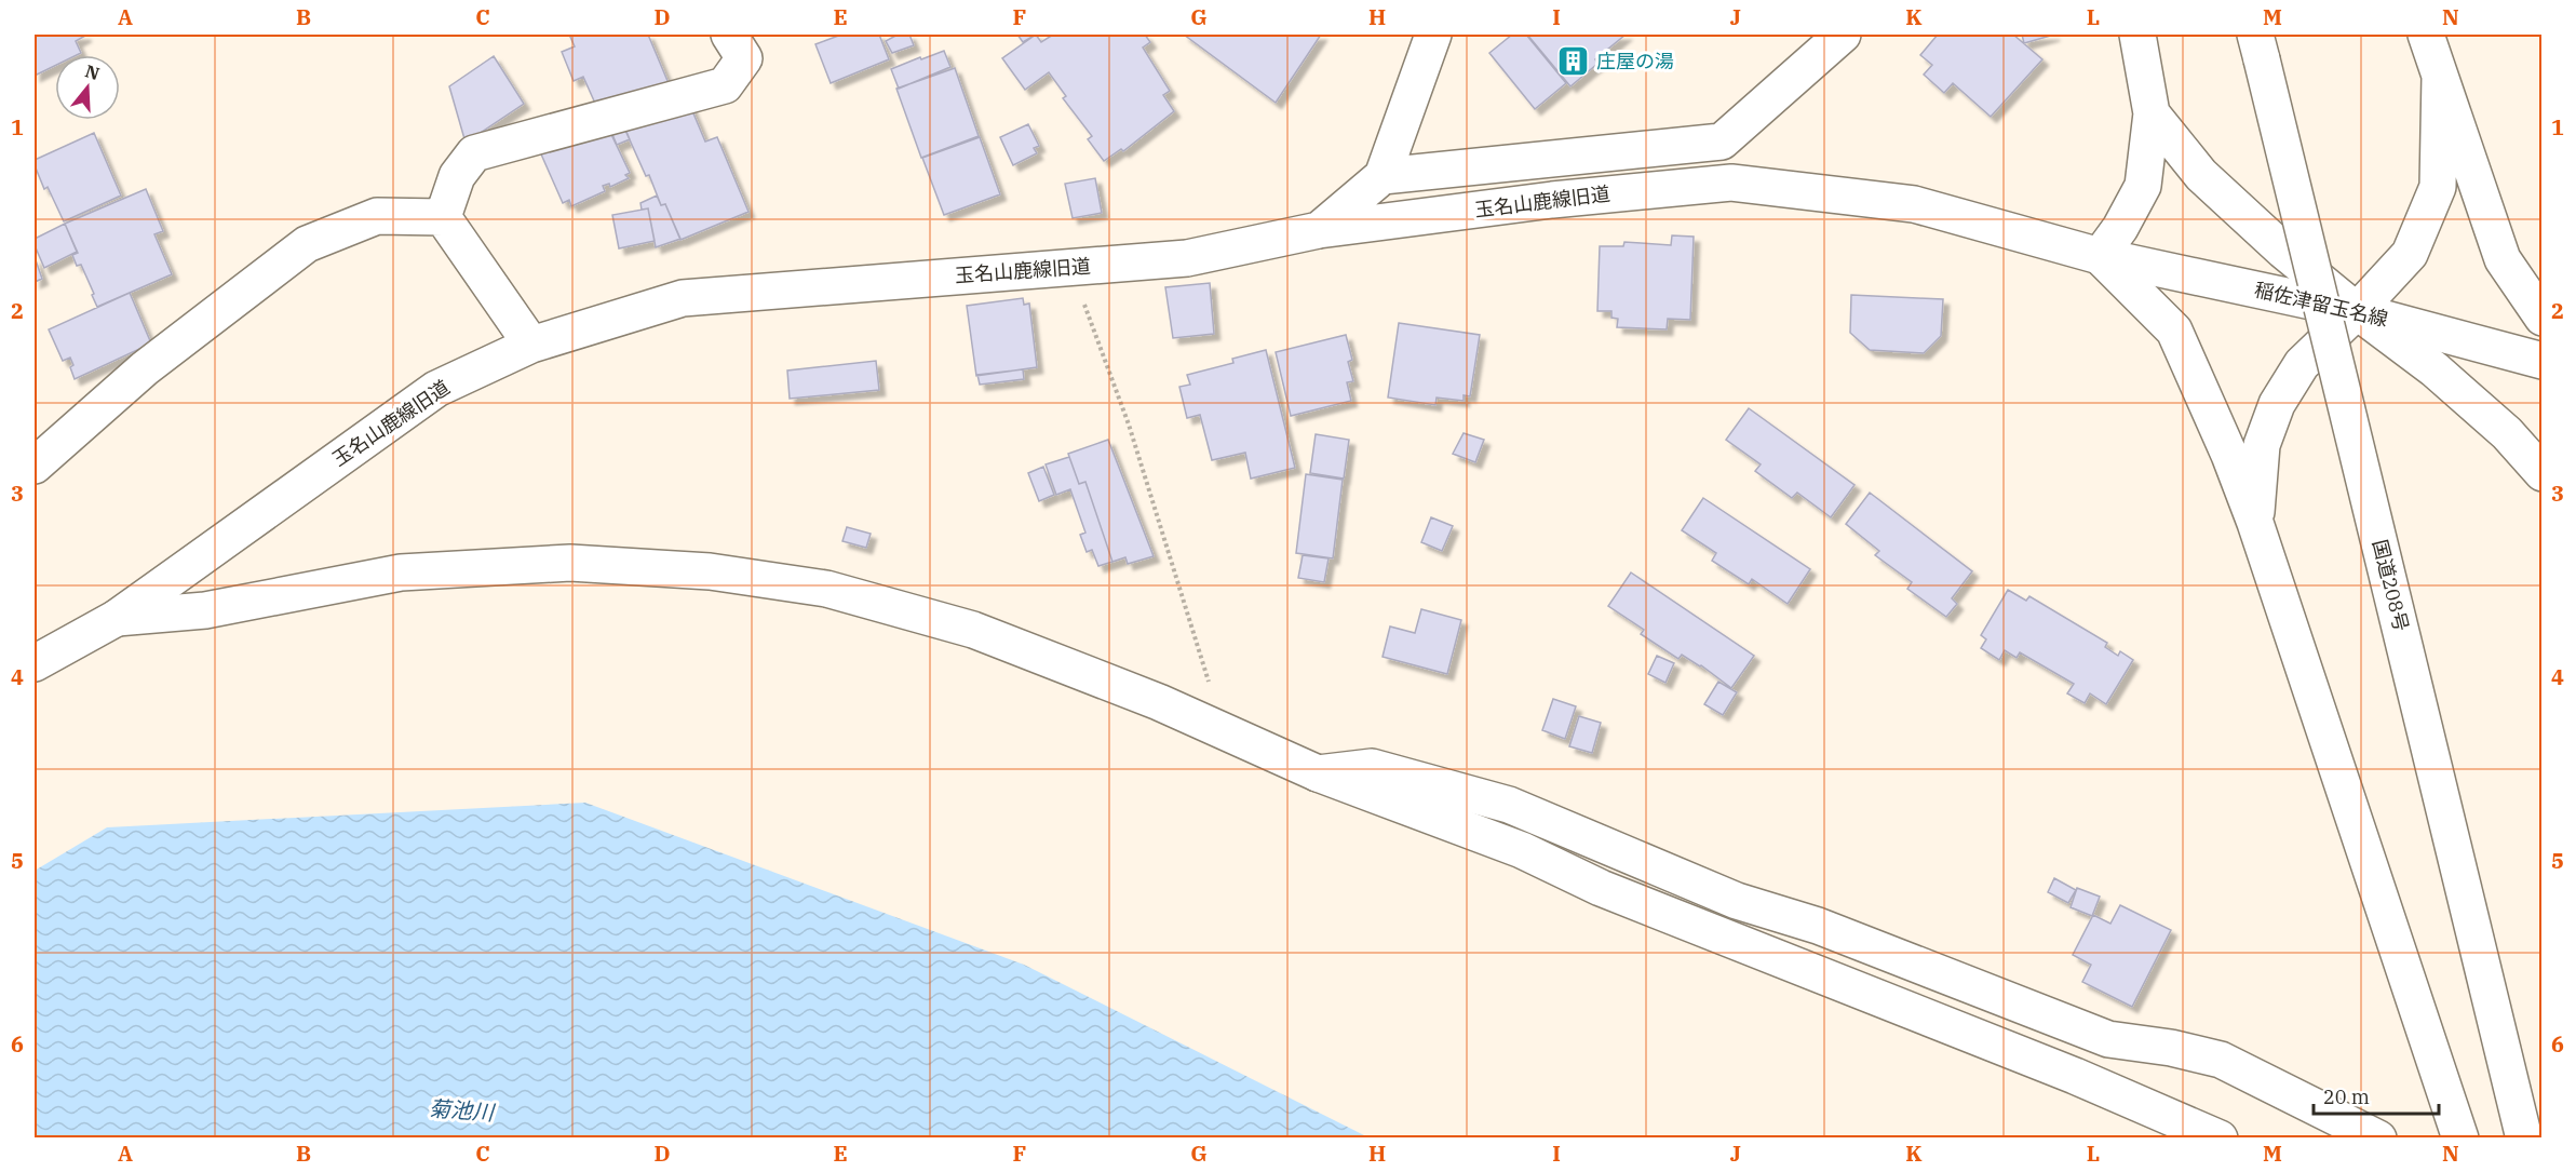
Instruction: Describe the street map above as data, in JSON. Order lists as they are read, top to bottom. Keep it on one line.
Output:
{"streets":{"main road":["玉名山鹿線旧道","稲佐津留玉名線","国道208号"]},"crossings":[["玉名山鹿線旧道","稲佐津留玉名線"]],"water":["菊池川"],"places":{"building":["庄屋の湯"]},"scale_bar":"20 m","north":"top","grid":{"columns":["A","B","C","D","E","F","G","H","I","J","K","L","M","N"],"rows":["1","2","3","4","5","6"]}}
